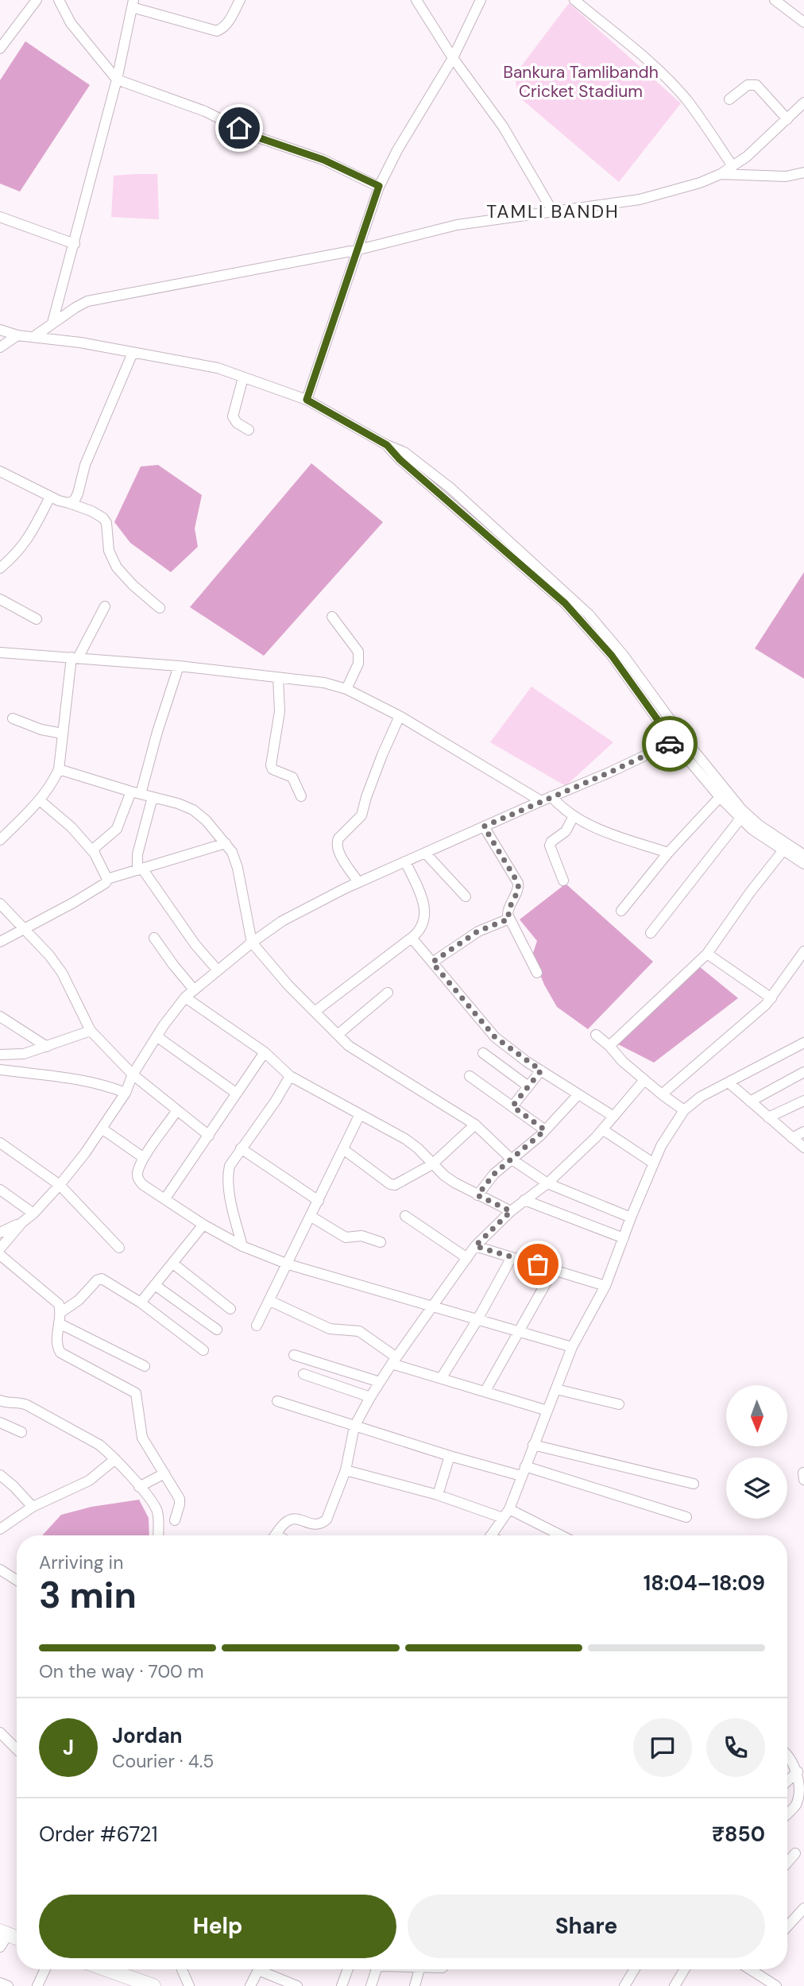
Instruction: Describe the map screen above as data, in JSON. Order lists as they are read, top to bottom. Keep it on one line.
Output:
{"districts":["TAMLI BANDH"],"parks":["Bankura Tamlibandh Cricket Stadium"],"north":"bottom","page":{"heading":["3 min","Arriving in","18:04–18:09"],"panel":["Jordan","Courier · 4.5","Order #6721","₹850"],"bar":"On the way · 700 m","round":"J","buttons":["Help","Share"]}}
